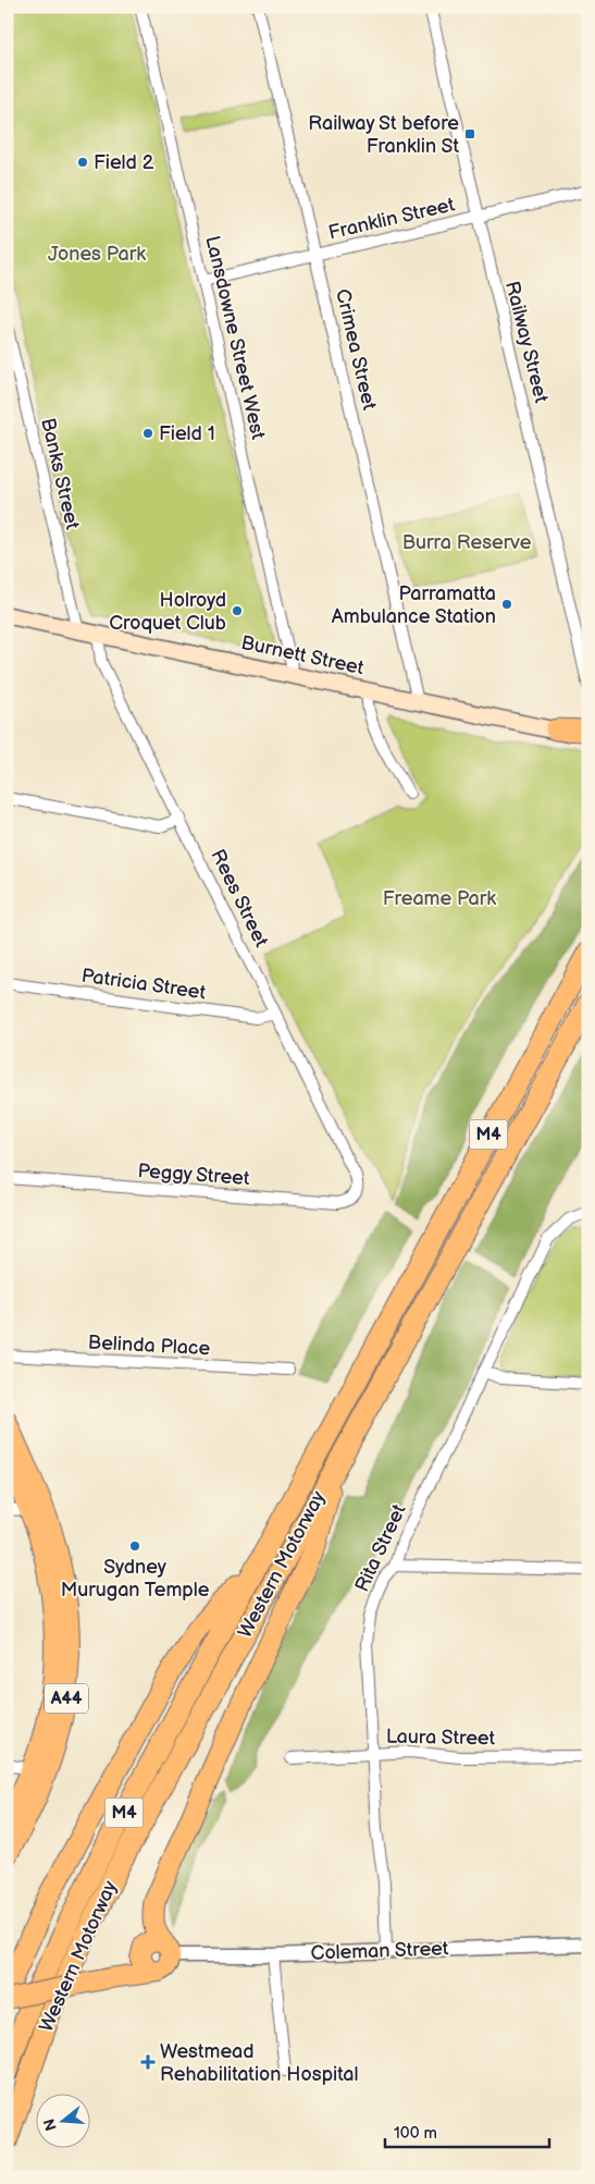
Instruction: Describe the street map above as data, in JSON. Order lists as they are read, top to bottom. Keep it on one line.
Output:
{"streets":{"highway":["M4","Western Motorway","A44"],"main road":["Burnett Street"],"street":["Franklin Street","Lansdowne Street West","Railway Street","Crimea Street","Banks Street","Rees Street","Patricia Street","Peggy Street","Belinda Place","Rita Street","Laura Street","Coleman Street"]},"crossings":[["Franklin Street","Lansdowne Street West"],["Franklin Street","Railway Street"],["Franklin Street","Crimea Street"],["Lansdowne Street West","Burnett Street"],["Crimea Street","Burnett Street"],["Banks Street","Burnett Street"],["Burnett Street","Rees Street"],["Rees Street","Patricia Street"],["Rees Street","Peggy Street"],["M4","Western Motorway"],["M4","Coleman Street"],["Rita Street","Laura Street"],["Rita Street","Coleman Street"]],"parks":["Jones Park","Burra Reserve","Freame Park"],"places":{"transit":["Railway St before Franklin St"],"other":["Field 2","Field 1","Parramatta Ambulance Station","Holroyd Croquet Club","Sydney Murugan Temple"],"health":["Westmead Rehabilitation Hospital"]},"scale_bar":"100 m","north":"left"}
